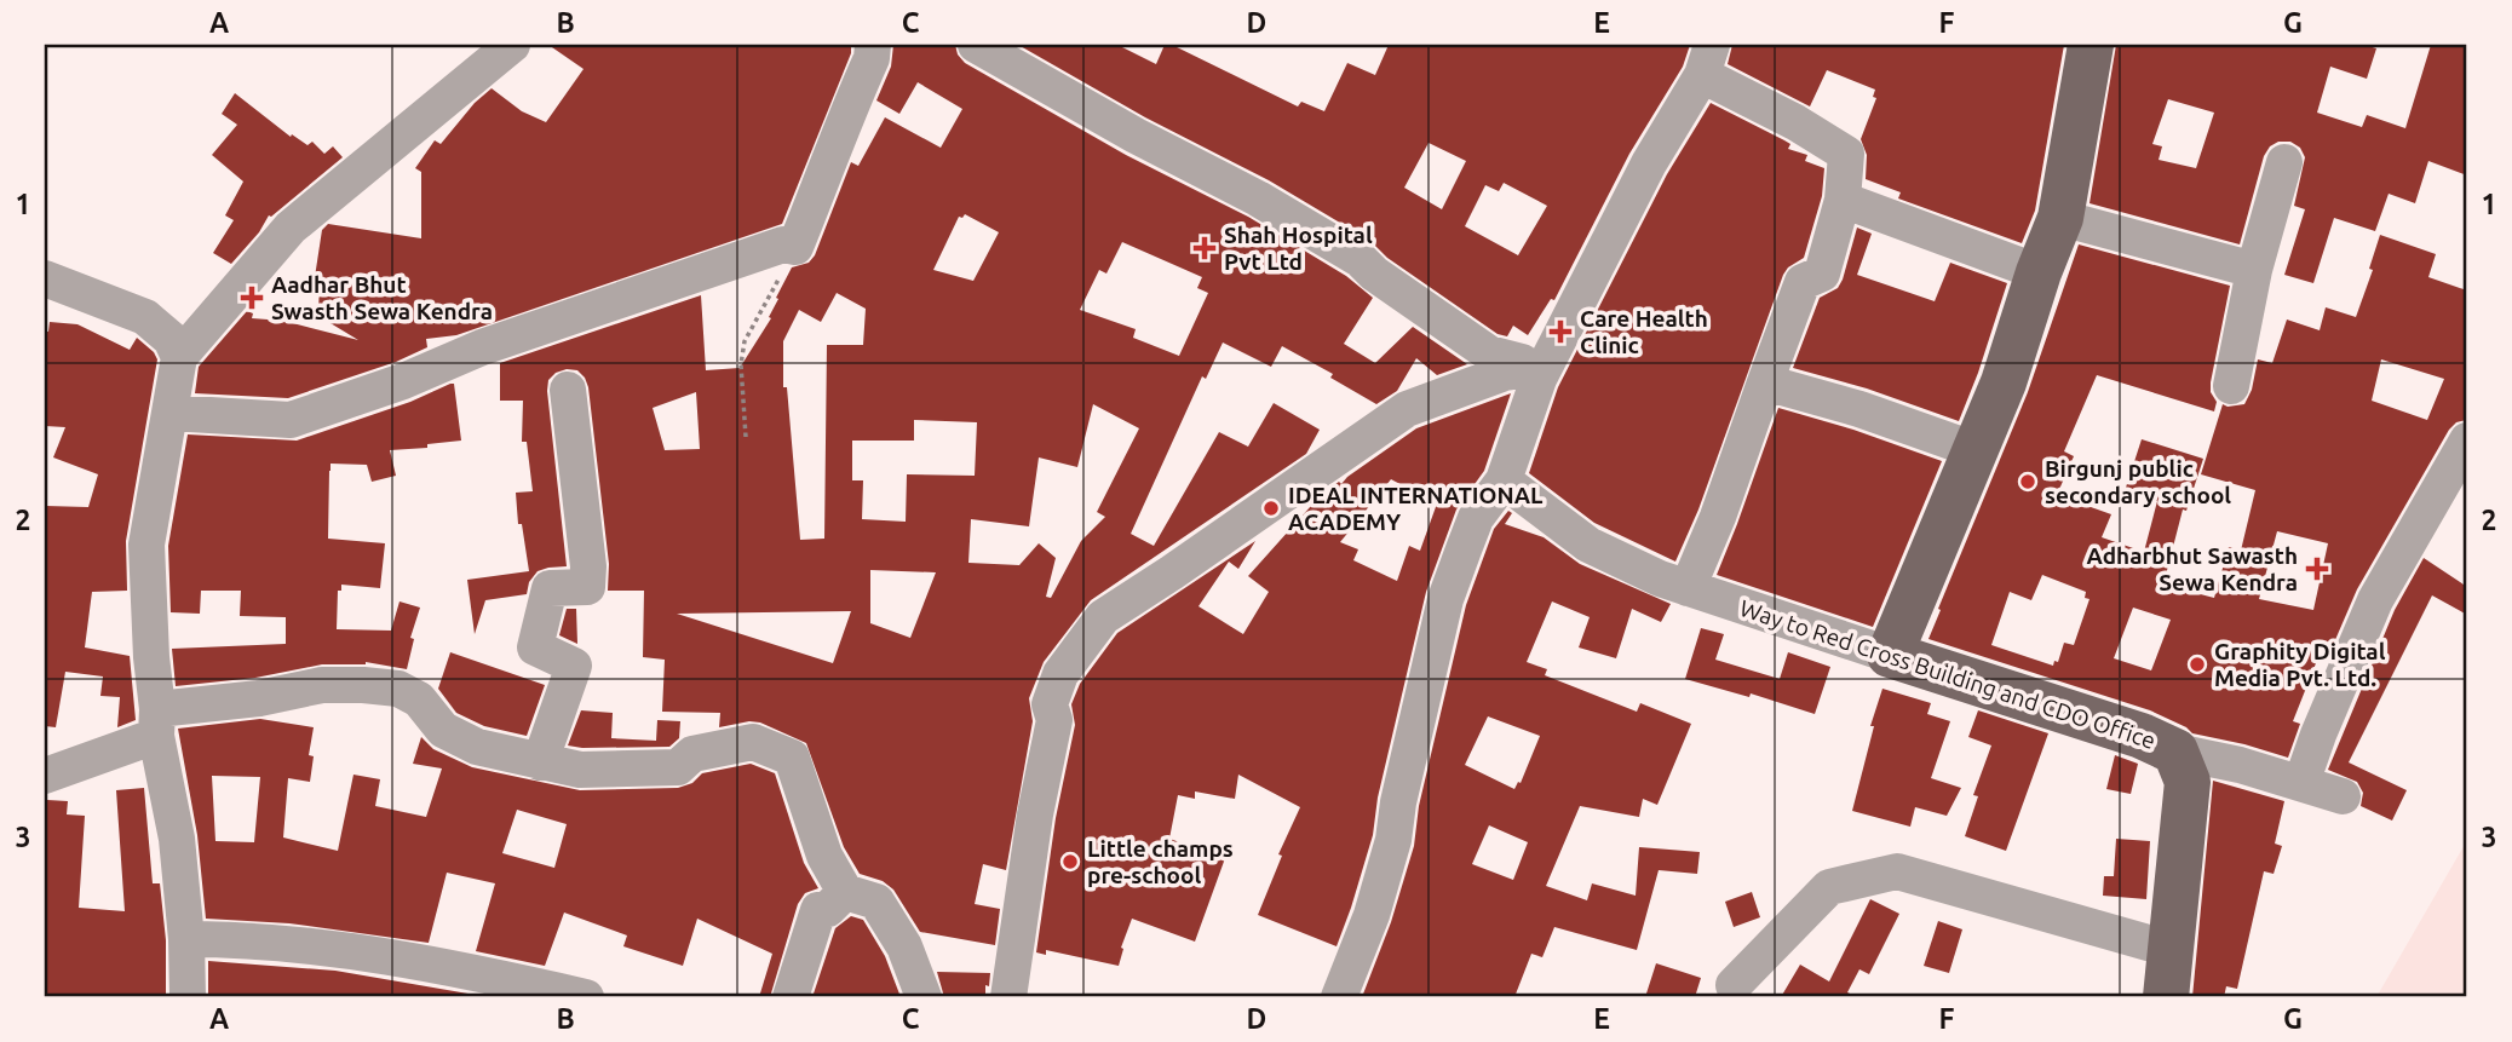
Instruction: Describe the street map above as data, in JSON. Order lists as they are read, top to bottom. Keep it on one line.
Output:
{"streets":{"main road":["Way to Red Cross Building and CDO Office"]},"places":{"health":["Shah Hospital Pvt Ltd","Aadhar Bhut Swasth Sewa Kendra","Care Health Clinic","Adharbhut Sawasth Sewa Kendra"],"other":["Birgunj public secondary school","IDEAL INTERNATIONAL ACADEMY","Graphity Digital Media Pvt. Ltd.","Little champs pre-school"]},"grid":{"columns":["A","B","C","D","E","F","G"],"rows":["1","2","3"]}}
